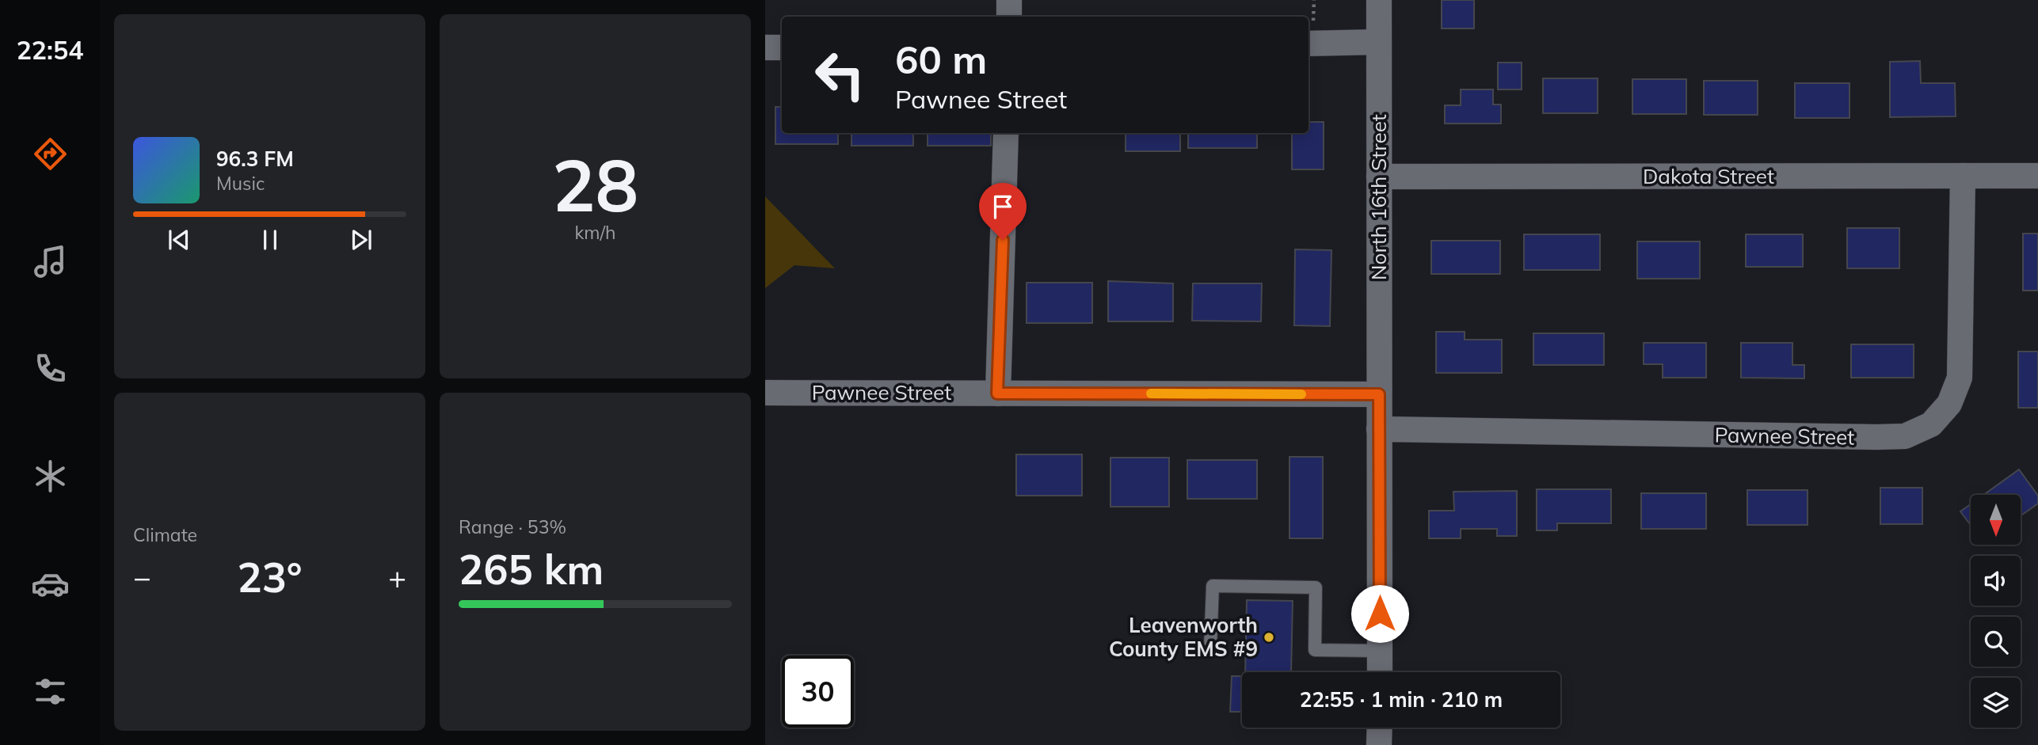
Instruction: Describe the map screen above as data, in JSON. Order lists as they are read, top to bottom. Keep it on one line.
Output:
{"streets":{"street":["Dakota Street","North 16th Street","Pawnee Street"]},"crossings":[["Dakota Street","North 16th Street"],["Dakota Street","Pawnee Street"],["North 16th Street","Pawnee Street"]],"places":["Leavenworth County EMS #9"],"north":"bottom","page":{"tabs":"22:54","tile":[["28","km/h"],"Climate",["Range · 53%","265 km"]],"turn":["60 m","Pawnee Street"],"song":["96.3 FM","Music"],"heat":["−","23°","+"],"limit":"30","trip":"22:55 · 1 min · 210 m"}}
